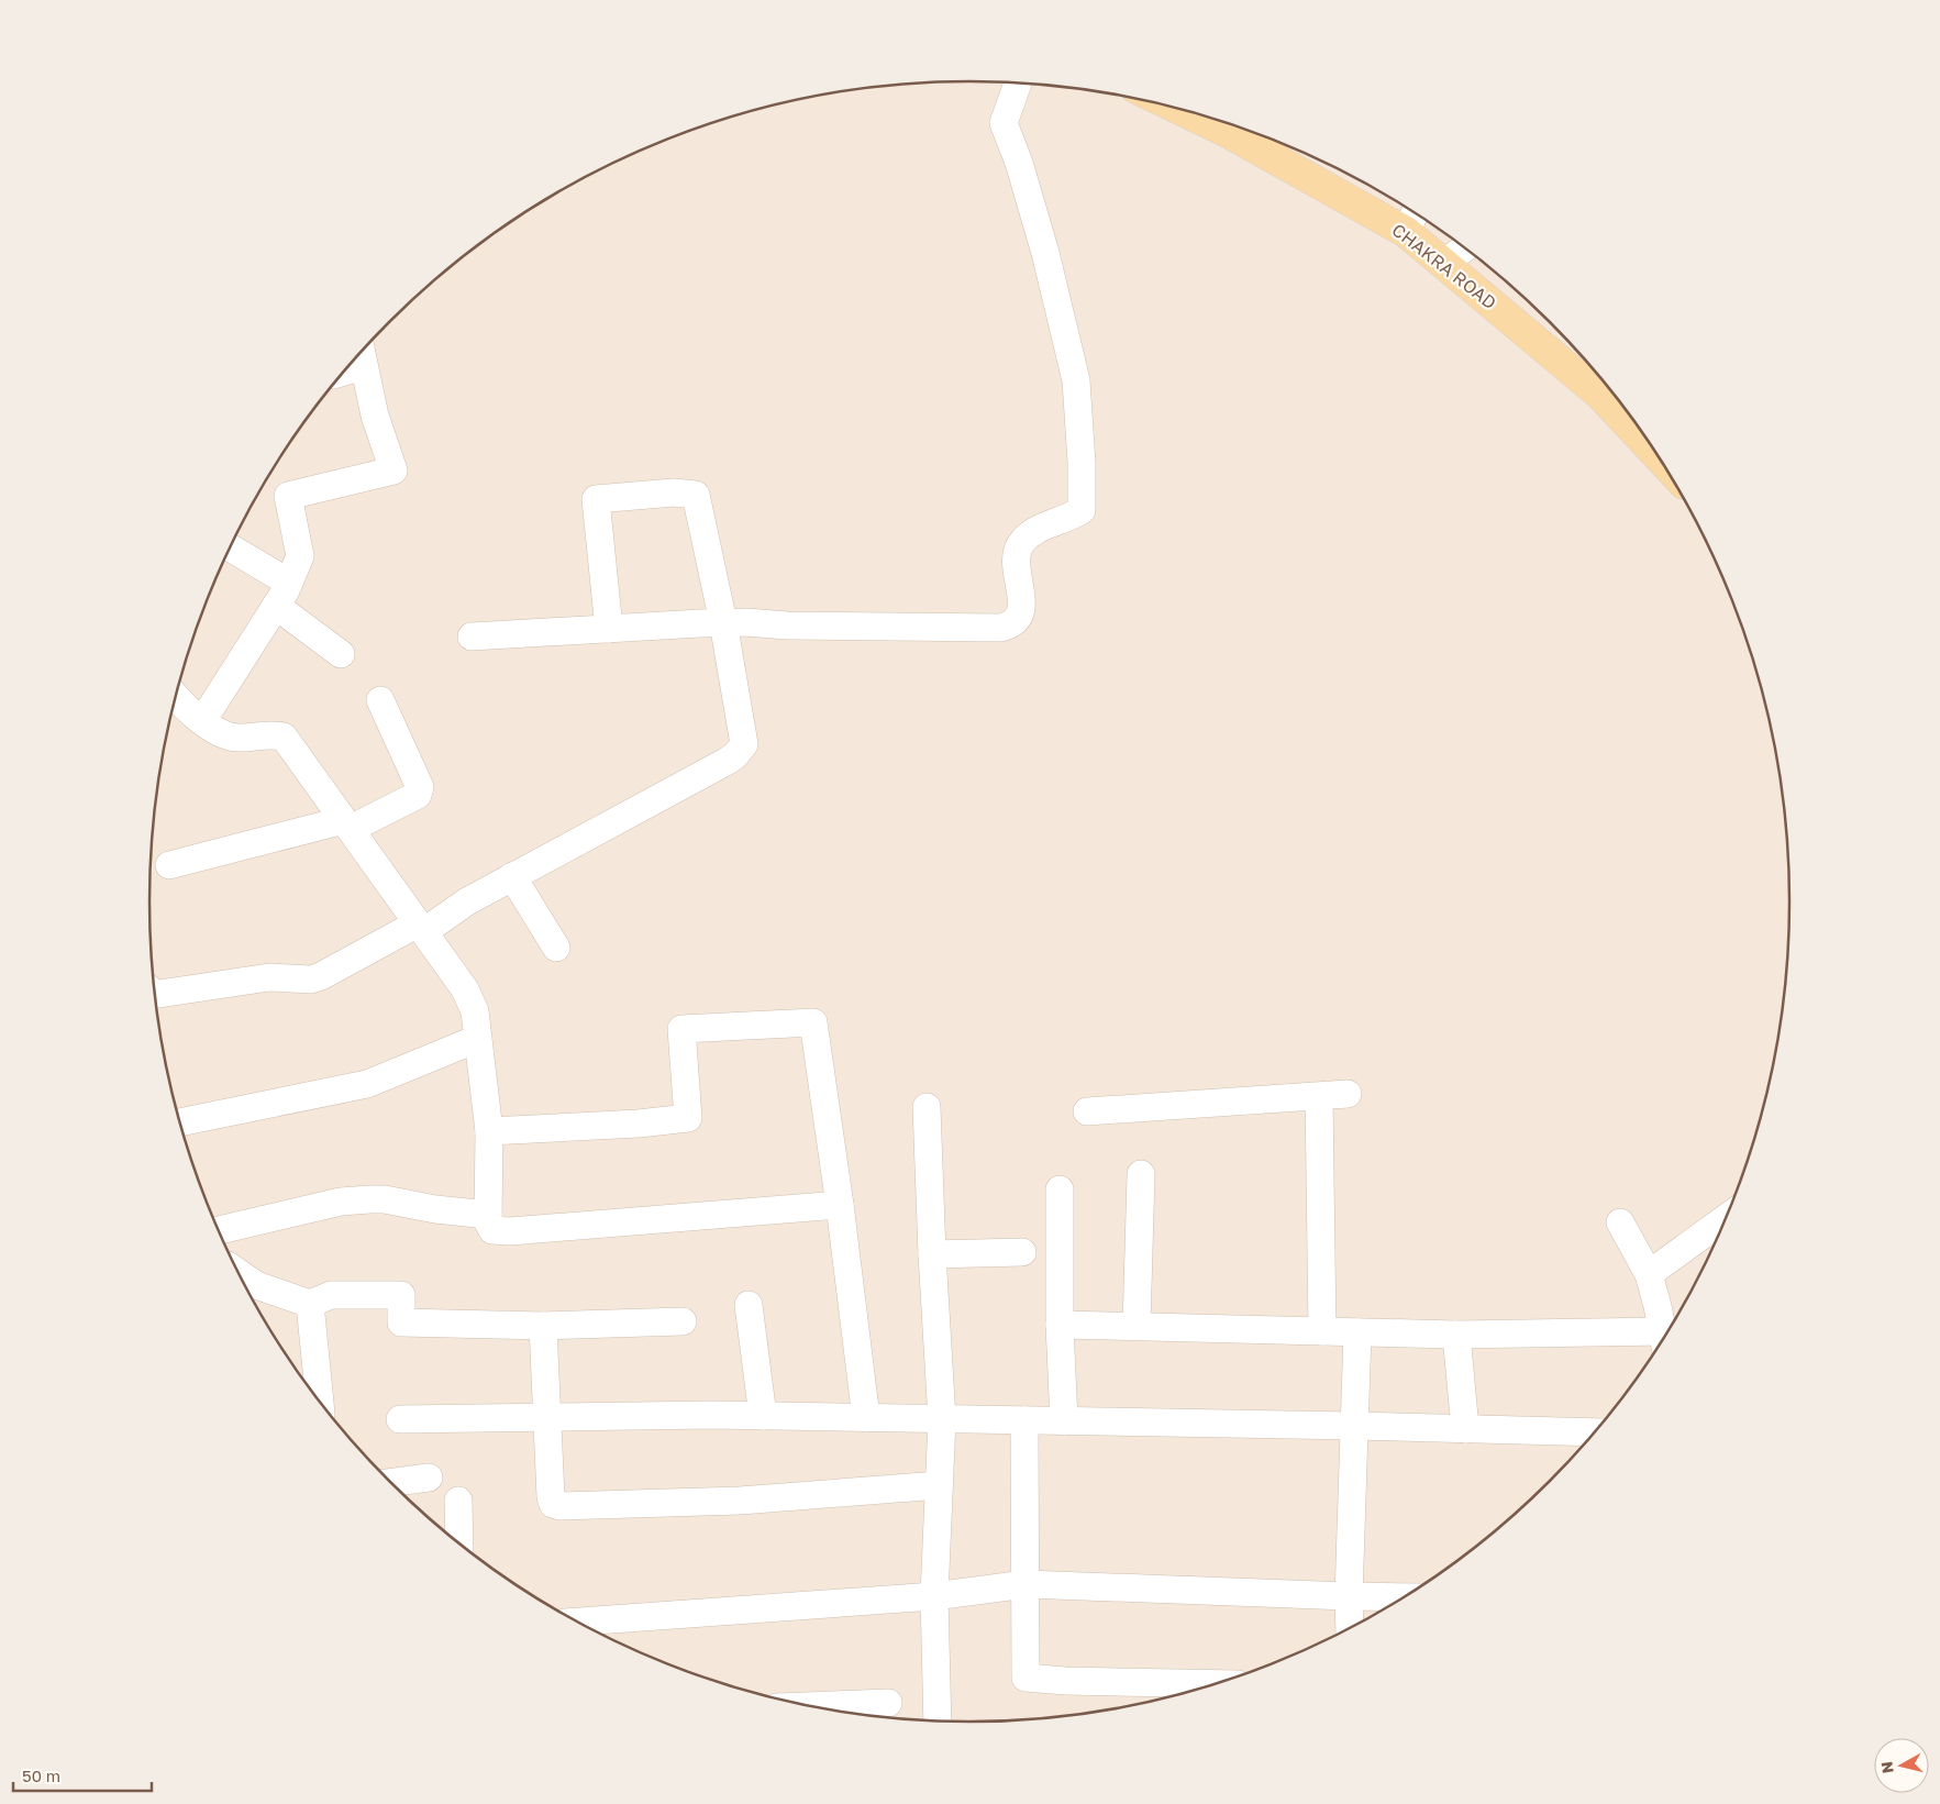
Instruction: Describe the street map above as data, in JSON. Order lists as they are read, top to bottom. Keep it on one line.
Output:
{"streets":{"main road":["CHAKRA ROAD"]},"scale_bar":"50 m","north":"left"}
